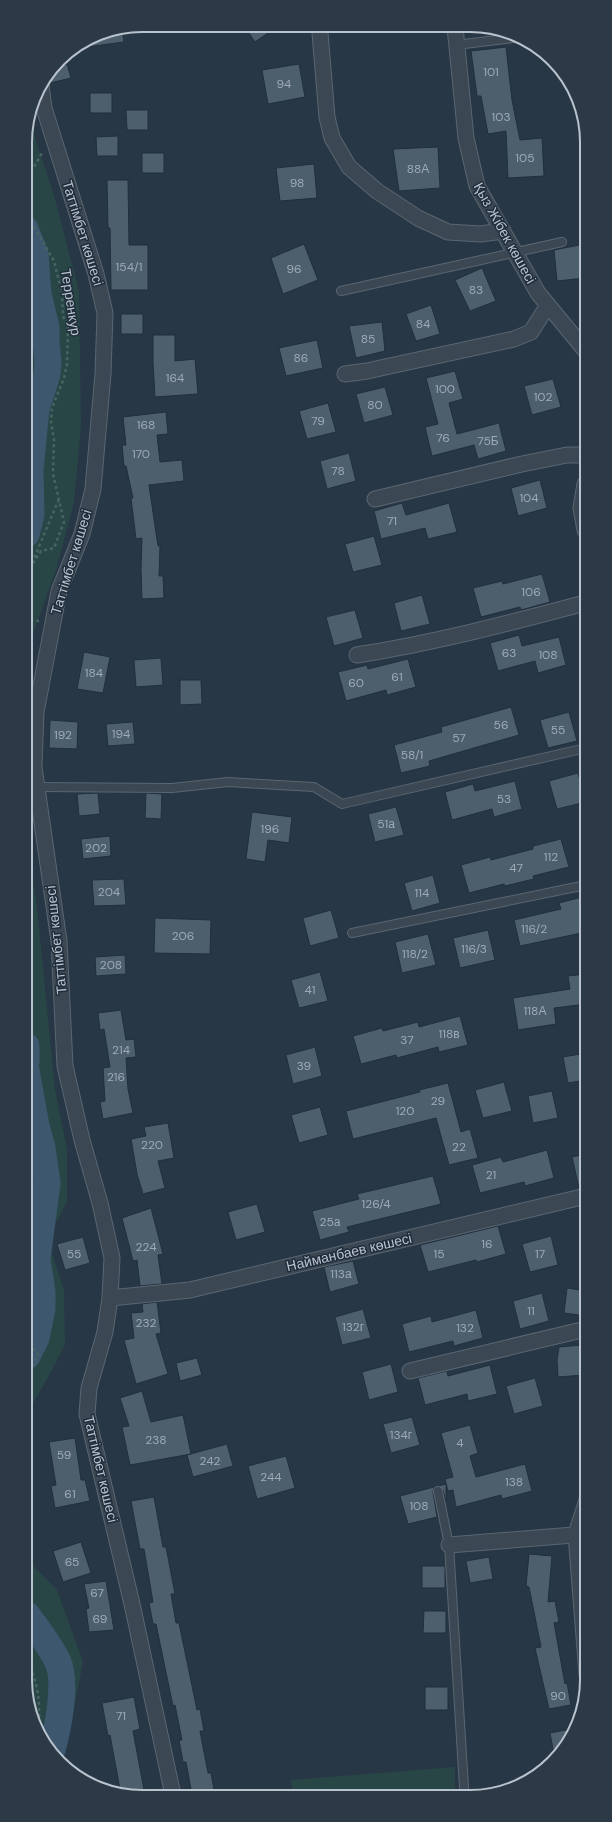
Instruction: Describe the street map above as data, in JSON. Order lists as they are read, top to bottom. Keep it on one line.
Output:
{"streets":{"street":["Таттімбет көшесі","Қыз Жібек көшесі","Найманбаев көшесі"],"path":["Терренкур"]},"crossings":[["Таттімбет көшесі","Найманбаев көшесі"]],"house_numbers":["101","94","103","105","88А","98","154/1","96","83","84","85","86","164","100","102","80","79","168","76","75Б","170","78","104","71","106","63","108","184","61","60","56","55","194","192","57","58/1","53","51а","196","202","112","47","204","114","116/2","206","116/3","118/2","208","41","118А","118в","37","214","39","216","29","120","220","22","21","126/4","25а","16","224","55","15","17","113а","11","232","132г","132","134г","238","4","59","242","244","138","61","108","65","67","69","90","71"]}
